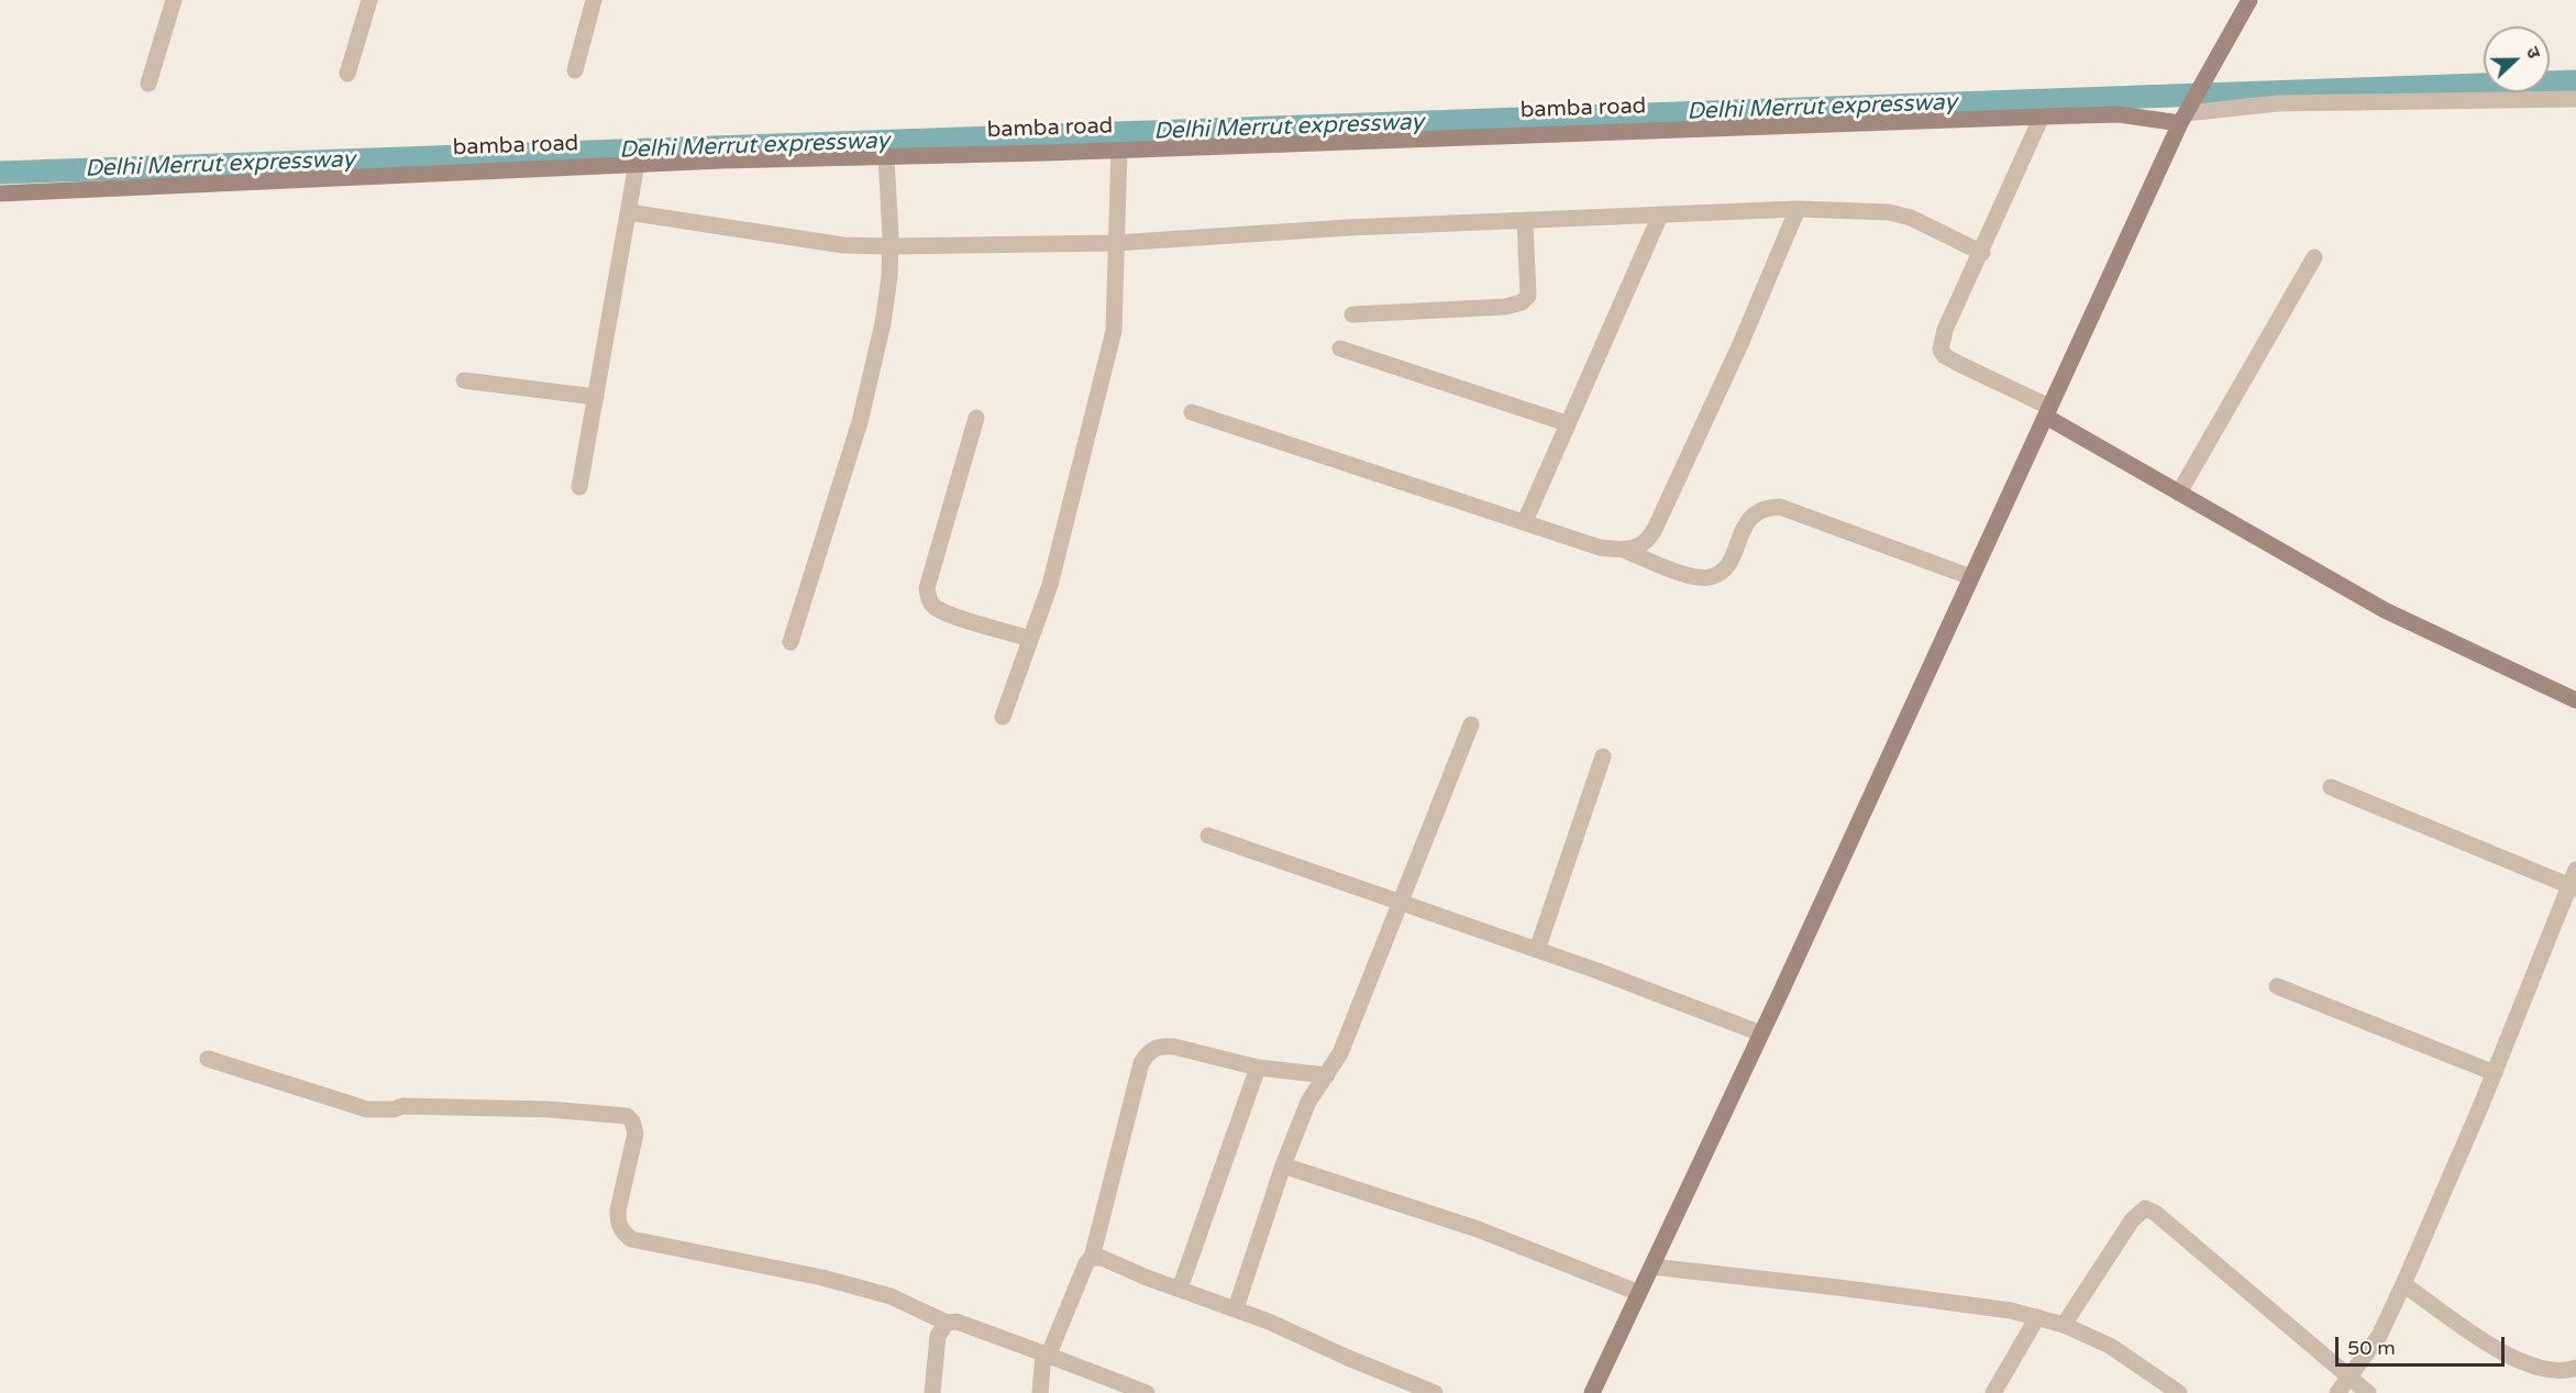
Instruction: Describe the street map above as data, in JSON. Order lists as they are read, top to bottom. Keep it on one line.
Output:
{"streets":{"street":["bamba road"]},"water":["Delhi Merrut expressway"],"scale_bar":"50 m","north":"right"}
